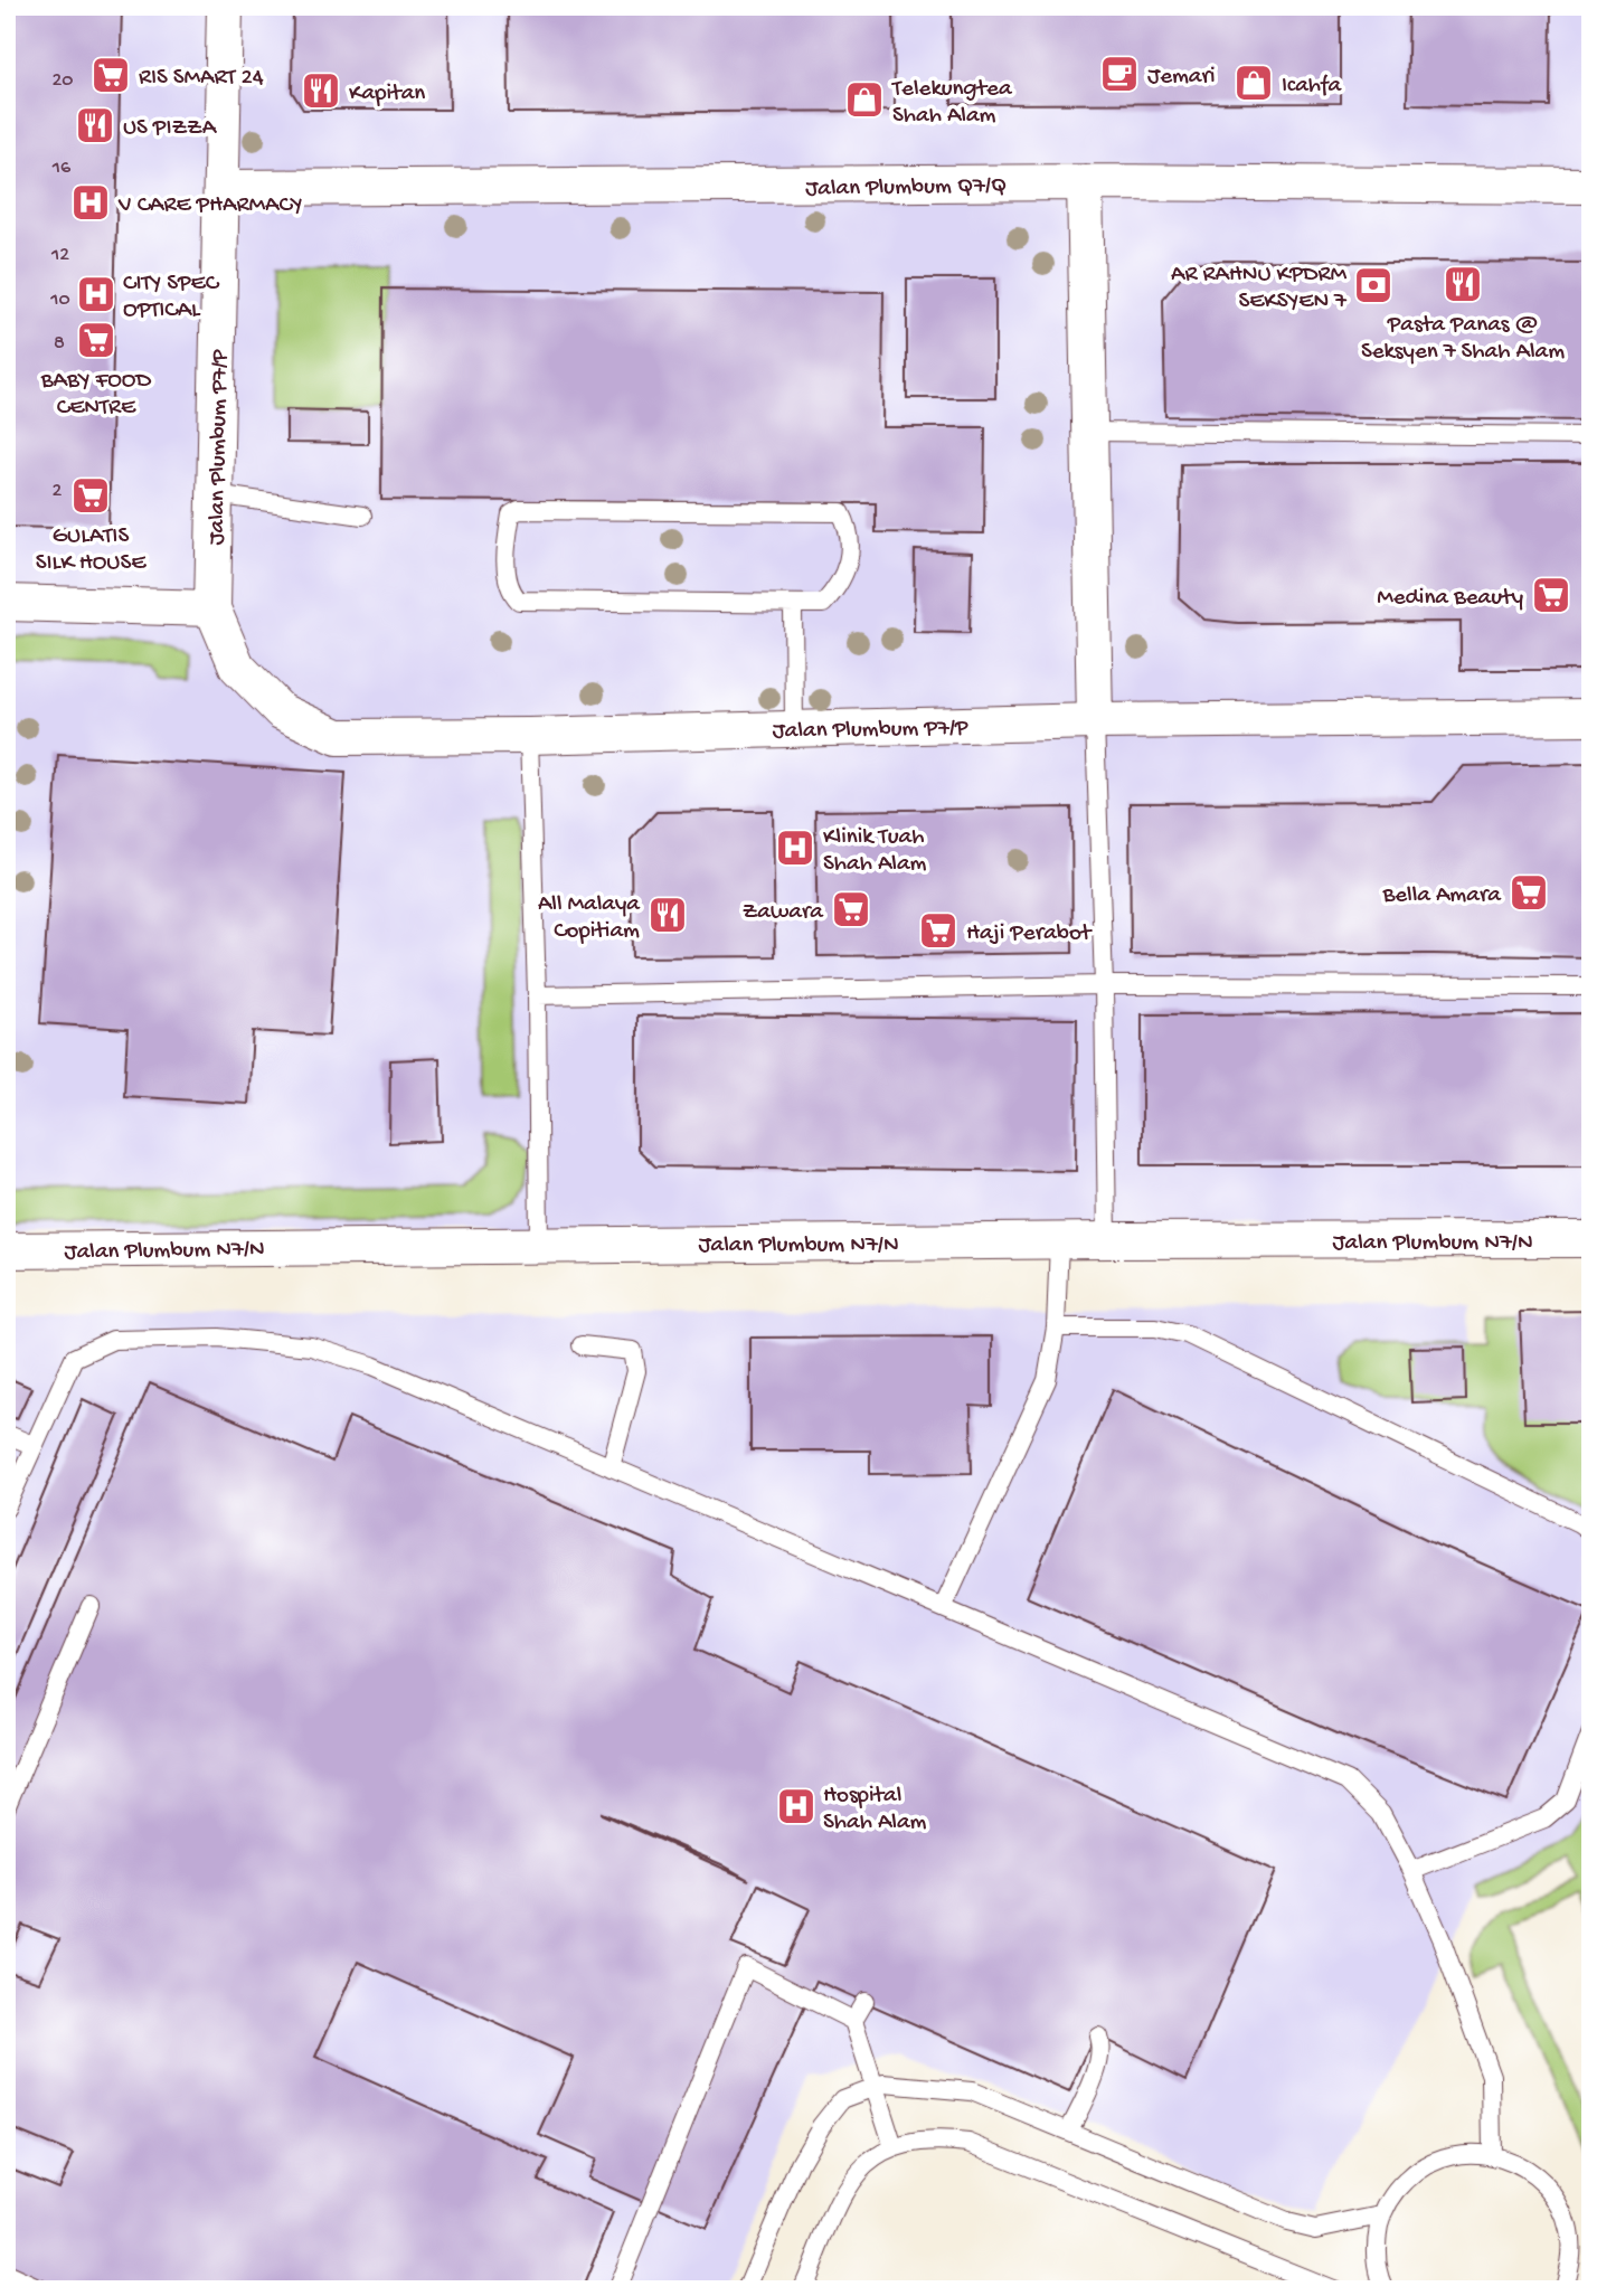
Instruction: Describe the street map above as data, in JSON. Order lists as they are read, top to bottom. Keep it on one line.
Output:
{"streets":{"street":["Jalan Plumbum Q7/Q","Jalan Plumbum P7/P","Jalan Plumbum N7/N"]},"crossings":[["Jalan Plumbum Q7/Q","Jalan Plumbum P7/P"]],"places":{"cafe":["Jemari"],"supermarket":["RIS SMART 24","BABY FOOD CENTRE","GULATIS SILK HOUSE","Medina Beauty","Bella Amara","Zawara","Haji Perabot"],"shop":["Icahfa","Telekungtea Shah Alam"],"restaurant":["Kapitan","US PIZZA","Pasta Panas @ Seksyen 7 Shah Alam","All Malaya Copitiam"],"hospital":["V CARE PHARMACY","CITY SPEC OPTICAL","Klinik Tuah Shah Alam","Hospital Shah Alam"],"bank":["AR RAHNU KPDRM SEKSYEN 7"]},"house_numbers":["20","16","12","10","8","2"]}
